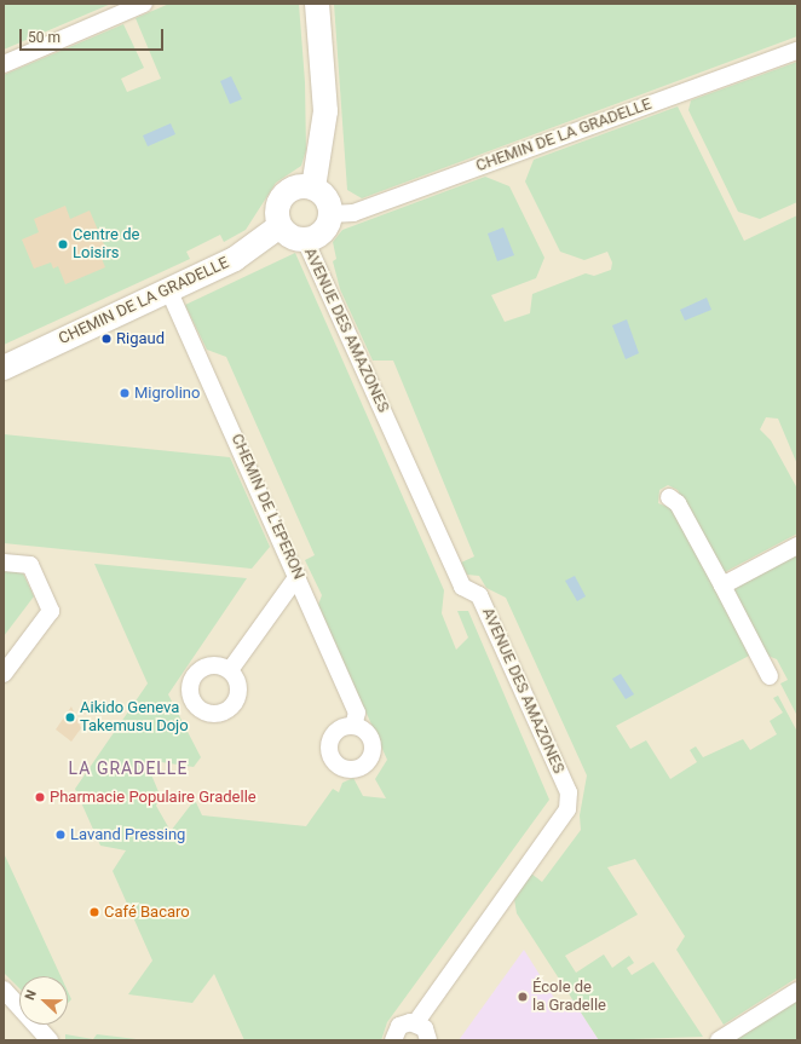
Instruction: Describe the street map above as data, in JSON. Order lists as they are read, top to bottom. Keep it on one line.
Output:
{"streets":{"street":["CHEMIN DE LA GRADELLE","AVENUE DES AMAZONES","CHEMIN DE L'EPERON"]},"crossings":[["CHEMIN DE LA GRADELLE","AVENUE DES AMAZONES"],["CHEMIN DE LA GRADELLE","CHEMIN DE L'EPERON"]],"districts":["LA GRADELLE"],"places":["Centre de Loisirs","Rigaud","Migrolino","Aikido Geneva Takemusu Dojo","Pharmacie Populaire Gradelle","Lavand Pressing","Café Bacaro","École de la Gradelle"],"scale_bar":"50 m","north":"left"}
